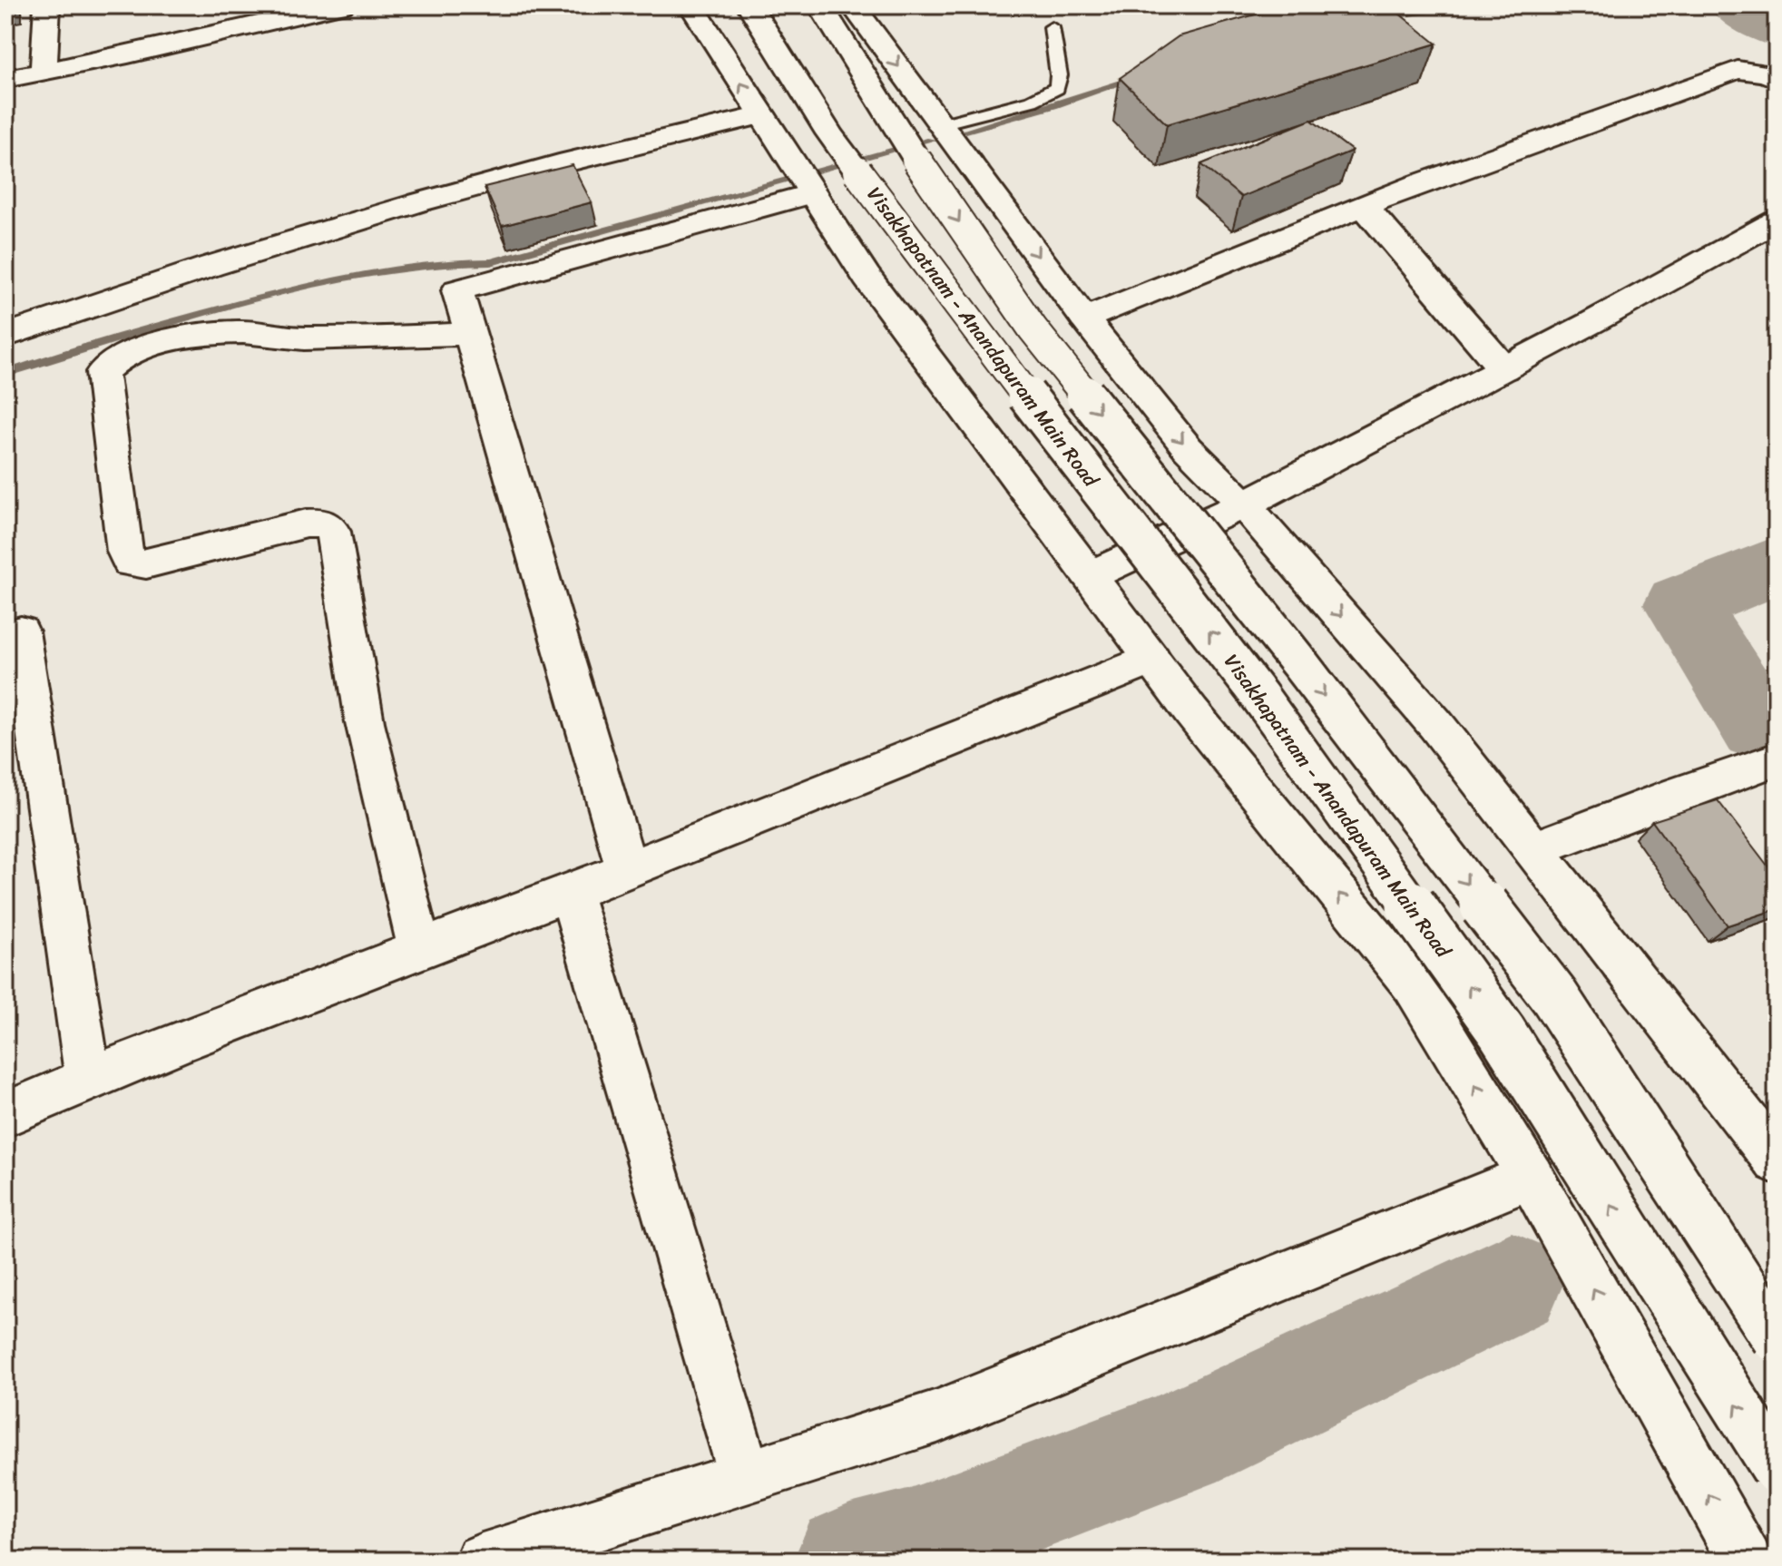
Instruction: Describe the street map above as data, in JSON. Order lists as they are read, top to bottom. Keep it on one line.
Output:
{"streets":{"street":["Visakhapatnam - Anandapuram Main Road"]}}
